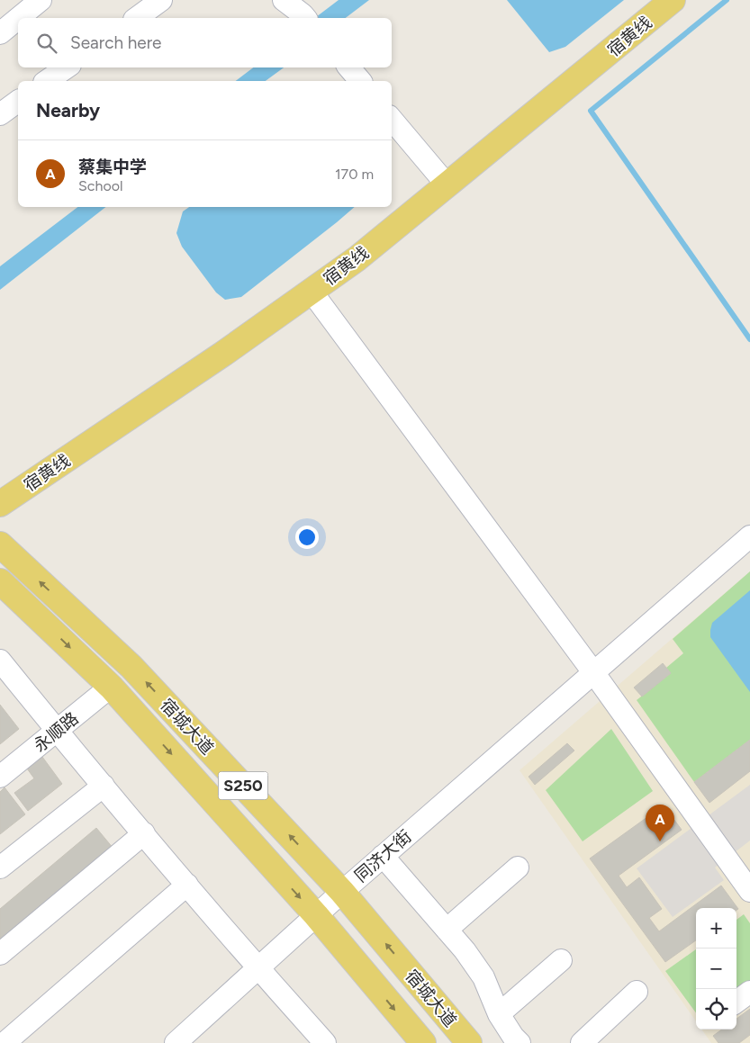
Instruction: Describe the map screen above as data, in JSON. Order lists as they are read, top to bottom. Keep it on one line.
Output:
{"streets":{"main road":["宿黄线","宿城大道","S250"],"street":["永顺路","同济大街"]},"crossings":[["宿城大道","永顺路"],["宿城大道","同济大街"]],"page":{"search":"Search here","heading":"Nearby","list":[{"mark":"A","name":"蔡集中学","note":"School","value":"170 m"}],"pins":"A","map_buttons":["+","−"]}}
